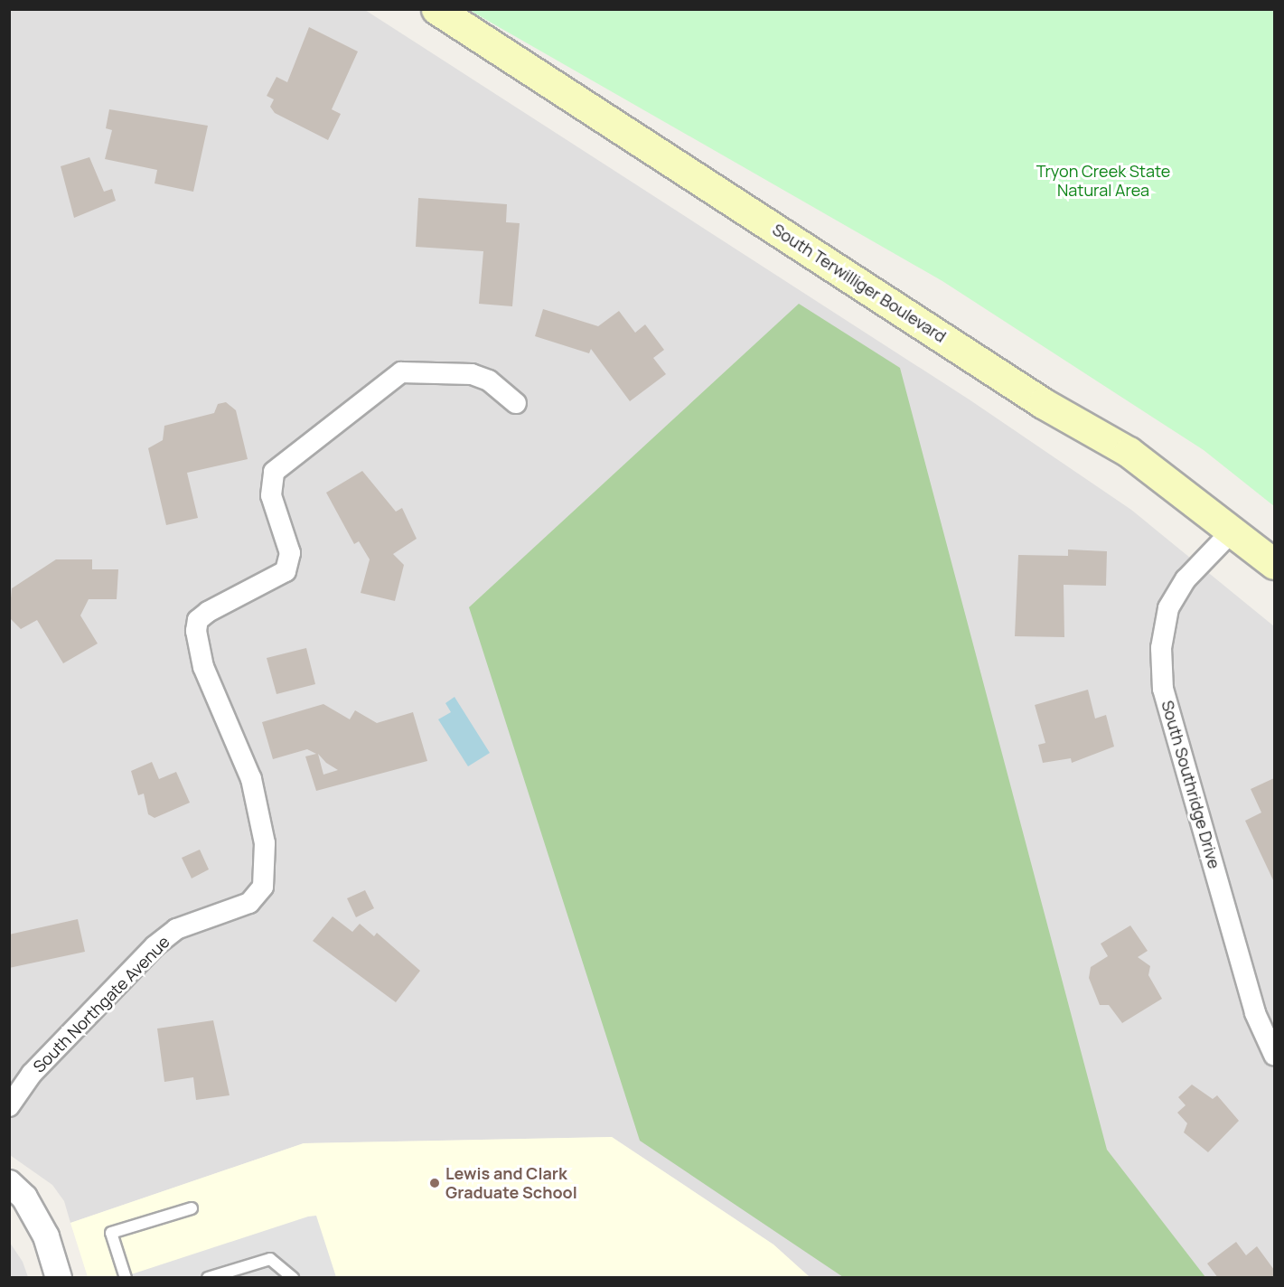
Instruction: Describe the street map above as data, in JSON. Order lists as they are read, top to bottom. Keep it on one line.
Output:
{"streets":{"main road":["South Terwilliger Boulevard"],"street":["South Southridge Drive","South Northgate Avenue"]},"crossings":[["South Terwilliger Boulevard","South Southridge Drive"]],"parks":["Tryon Creek State Natural Area"],"places":["Lewis and Clark Graduate School"]}
